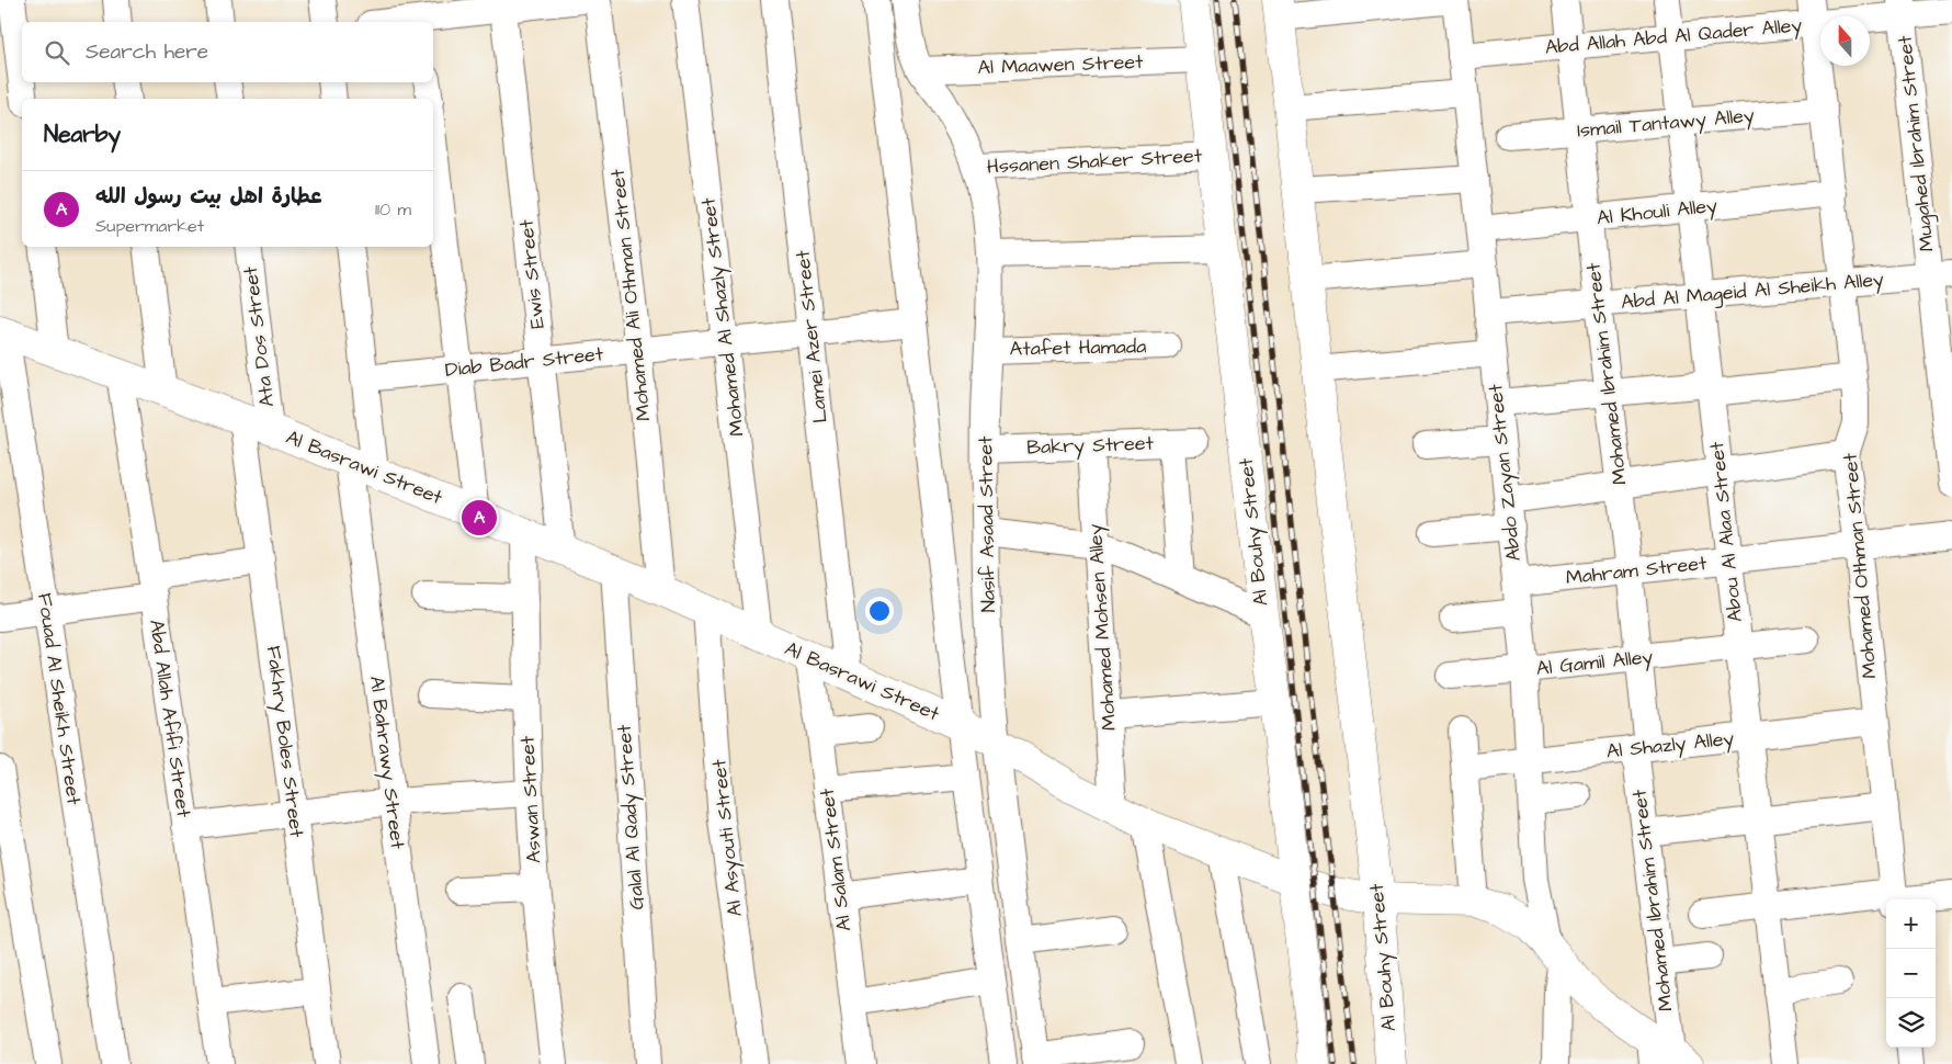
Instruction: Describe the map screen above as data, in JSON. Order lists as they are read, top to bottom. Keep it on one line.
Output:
{"streets":{"street":["Abd Allah Abd Al Qader Alley","Al Maawen Street","Ismail Tantawy Alley","Mugahed Ibrahim Street","Hssanen Shaker Street","Al Khouli Alley","Ewis Street","Abd Al Mageid Al Sheikh Alley","Mohamed Ali Othman Street","Mohamed Al Shazly Street","Ata Dos Street","Lamei Azer Street","Atafet Hamada","Diab Badr Street","Mohamed Ibrahim Street","Bakry Street","Al Basrawi Street","Abdo Zayan Street","Nasif Asaad Street","Al Bouhy Street","Abou Al Alaa Street","Mohamed Othman Street","Mahram Street","Mohamed Mohsen Alley","Al Gamil Alley","Fouad Al Sheikh Street","Abd Allah Afifi Street","Fakhry Boles Street","Al Shazly Alley","Al Bahrawy Street","Aswan Street","Galal Al Qady Street","Al Asyouti Street","Al Salam Street"]},"crossings":[["Abd Allah Abd Al Qader Alley","Mugahed Ibrahim Street"],["Abd Allah Abd Al Qader Alley","Mohamed Ibrahim Street"],["Abd Allah Abd Al Qader Alley","Abdo Zayan Street"],["Abd Allah Abd Al Qader Alley","Abou Al Alaa Street"],["Abd Allah Abd Al Qader Alley","Mohamed Othman Street"],["Al Maawen Street","Nasif Asaad Street"],["Al Maawen Street","Al Bouhy Street"],["Ismail Tantawy Alley","Mohamed Ibrahim Street"],["Ismail Tantawy Alley","Abou Al Alaa Street"],["Ismail Tantawy Alley","Mohamed Othman Street"],["Mugahed Ibrahim Street","Abd Al Mageid Al Sheikh Alley"],["Hssanen Shaker Street","Nasif Asaad Street"],["Hssanen Shaker Street","Al Bouhy Street"],["Al Khouli Alley","Mohamed Ibrahim Street"],["Al Khouli Alley","Abdo Zayan Street"],["Al Khouli Alley","Abou Al Alaa Street"],["Al Khouli Alley","Mohamed Othman Street"],["Ewis Street","Diab Badr Street"],["Ewis Street","Al Basrawi Street"],["Abd Al Mageid Al Sheikh Alley","Mohamed Ibrahim Street"],["Abd Al Mageid Al Sheikh Alley","Abdo Zayan Street"],["Abd Al Mageid Al Sheikh Alley","Abou Al Alaa Street"],["Abd Al Mageid Al Sheikh Alley","Mohamed Othman Street"],["Mohamed Ali Othman Street","Diab Badr Street"],["Mohamed Ali Othman Street","Al Basrawi Street"],["Mohamed Al Shazly Street","Diab Badr Street"],["Mohamed Al Shazly Street","Al Basrawi Street"],["Ata Dos Street","Al Basrawi Street"],["Ata Dos Street","Fakhry Boles Street"],["Lamei Azer Street","Diab Badr Street"],["Lamei Azer Street","Al Basrawi Street"],["Atafet Hamada","Nasif Asaad Street"],["Diab Badr Street","Al Bahrawy Street"],["Mohamed Ibrahim Street","Al Basrawi Street"],["Mohamed Ibrahim Street","Mahram Street"],["Mohamed Ibrahim Street","Al Gamil Alley"],["Mohamed Ibrahim Street","Al Shazly Alley"],["Bakry Street","Nasif Asaad Street"],["Bakry Street","Mohamed Mohsen Alley"],["Al Basrawi Street","Abdo Zayan Street"],["Al Basrawi Street","Nasif Asaad Street"],["Al Basrawi Street","Al Bouhy Street"],["Al Basrawi Street","Mohamed Mohsen Alley"],["Al Basrawi Street","Fouad Al Sheikh Street"],["Al Basrawi Street","Abd Allah Afifi Street"],["Al Basrawi Street","Fakhry Boles Street"],["Al Basrawi Street","Al Bahrawy Street"],["Al Basrawi Street","Aswan Street"],["Al Basrawi Street","Galal Al Qady Street"],["Al Basrawi Street","Al Asyouti Street"],["Al Basrawi Street","Al Salam Street"],["Abdo Zayan Street","Mahram Street"],["Abdo Zayan Street","Al Gamil Alley"],["Abdo Zayan Street","Al Shazly Alley"],["Abou Al Alaa Street","Mahram Street"],["Abou Al Alaa Street","Al Gamil Alley"],["Abou Al Alaa Street","Al Shazly Alley"],["Mohamed Othman Street","Mahram Street"],["Mohamed Othman Street","Al Shazly Alley"]],"north":"top","page":{"search":"Search here","heading":"Nearby","list":[{"mark":"A","name":"عطارة اهل بيت رسول الله","note":"Supermarket","value":"110 m"}],"pins":"A","map_buttons":["+","−"]}}
